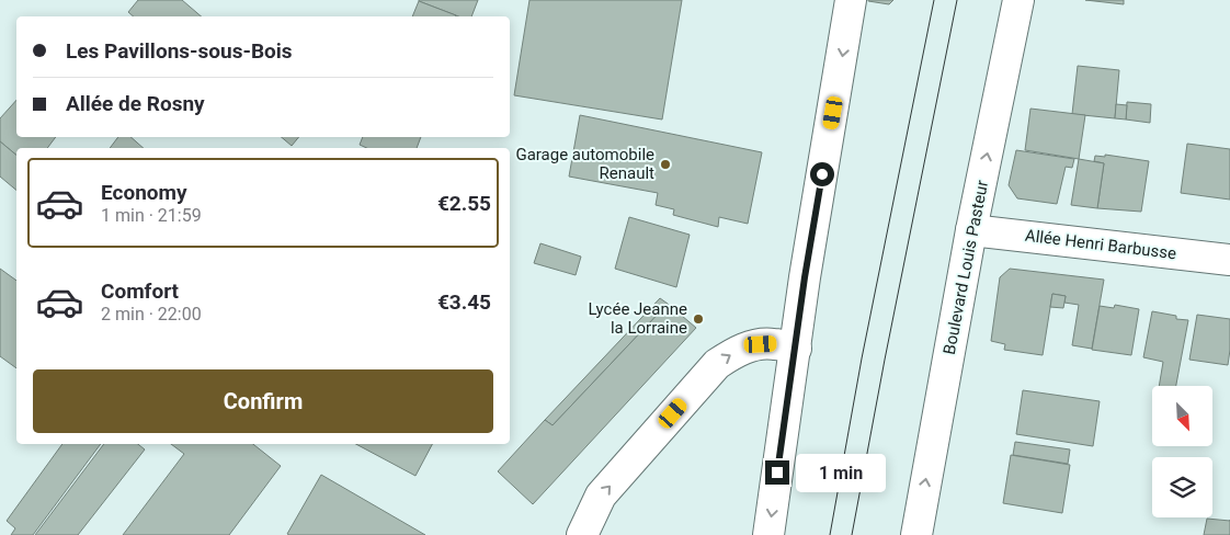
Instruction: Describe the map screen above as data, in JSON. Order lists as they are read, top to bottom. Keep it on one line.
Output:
{"streets":{"street":["Allée Henri Barbusse","Boulevard Louis Pasteur"]},"crossings":[["Allée Henri Barbusse","Boulevard Louis Pasteur"]],"places":["Garage automobile Renault","Lycée Jeanne la Lorraine"],"north":"bottom right","page":{"banner":["Les Pavillons-sous-Bois","Allée de Rosny"],"list":[{"name":"Economy","note":"1 min · 21:59","value":"€2.55"},{"name":"Comfort","note":"2 min · 22:00","value":"€3.45"}],"buttons":"Confirm","bubble":"1 min"}}
